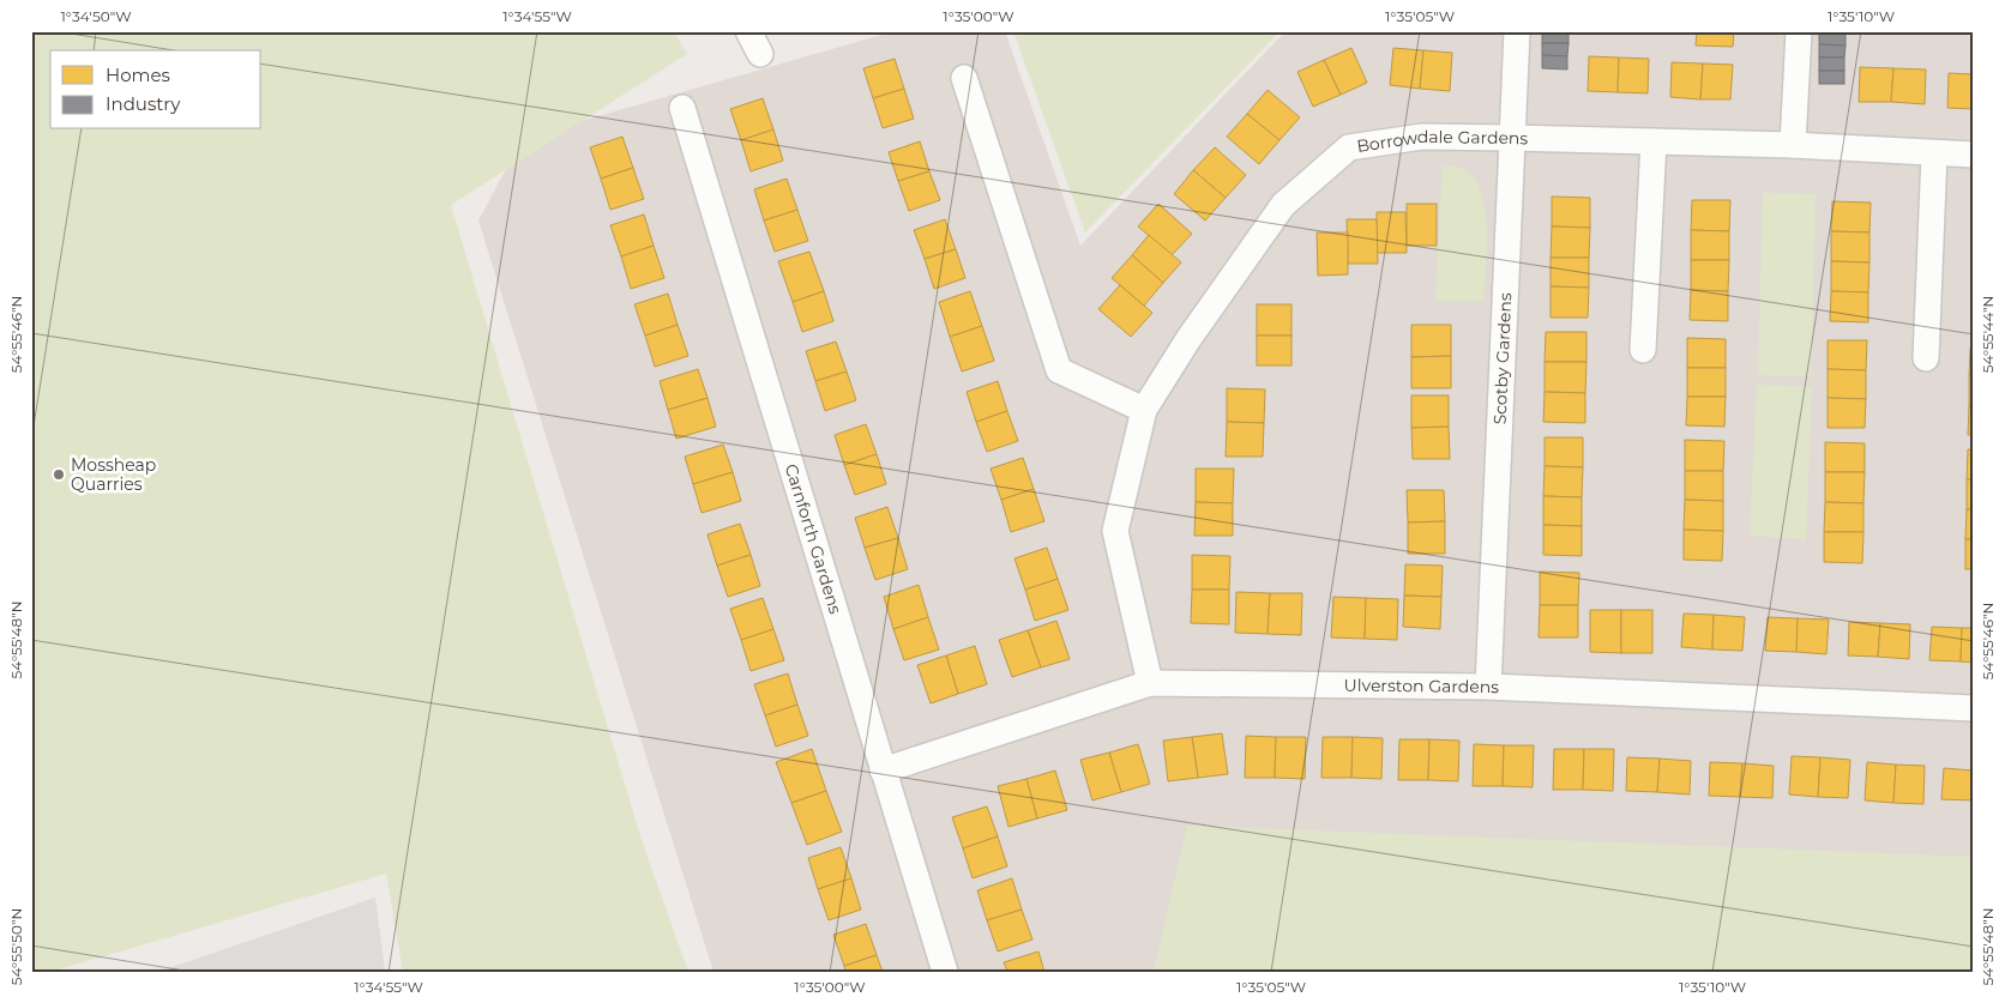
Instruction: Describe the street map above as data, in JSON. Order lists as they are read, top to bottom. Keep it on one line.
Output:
{"streets":{"street":["Borrowdale Gardens","Scotby Gardens","Carnforth Gardens","Ulverston Gardens"]},"crossings":[["Borrowdale Gardens","Scotby Gardens"],["Borrowdale Gardens","Ulverston Gardens"],["Scotby Gardens","Ulverston Gardens"],["Carnforth Gardens","Ulverston Gardens"]],"places":["Mossheap Quarries"],"legend":["Homes","Industry"],"coordinates":["1°34'50\"W","1°34'55\"W","1°35'00\"W","1°35'05\"W","1°35'10\"W","54°55'46\"N","54°55'44\"N","54°55'48\"N","54°55'50\"N"]}
